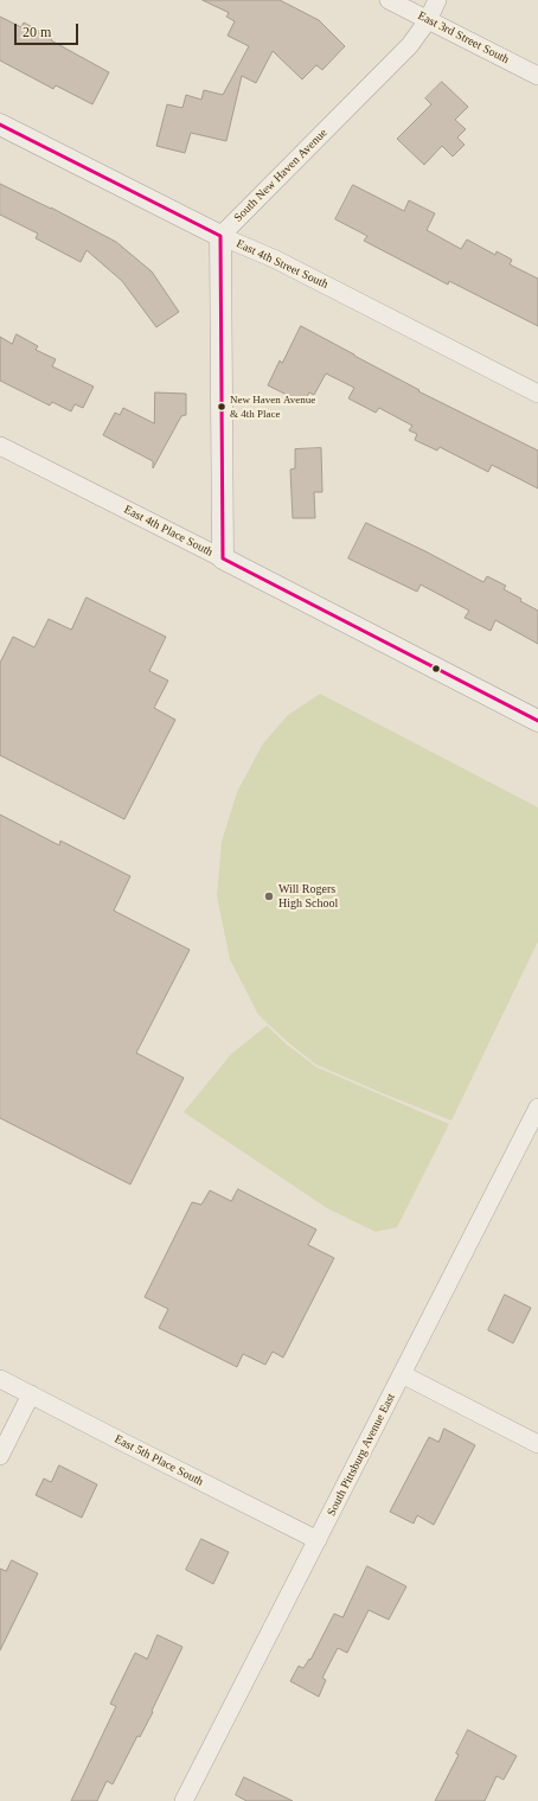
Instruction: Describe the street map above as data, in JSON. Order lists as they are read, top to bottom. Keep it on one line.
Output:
{"streets":{"street":["East 3rd Street South","South New Haven Avenue","East 4th Street South","East 4th Place South","South Pittsburg Avenue East","East 5th Place South"]},"crossings":[["East 3rd Street South","South New Haven Avenue"],["South New Haven Avenue","East 4th Street South"],["South Pittsburg Avenue East","East 5th Place South"]],"places":["New Haven Avenue & 4th Place","Will Rogers High School"],"scale_bar":"20 m"}
